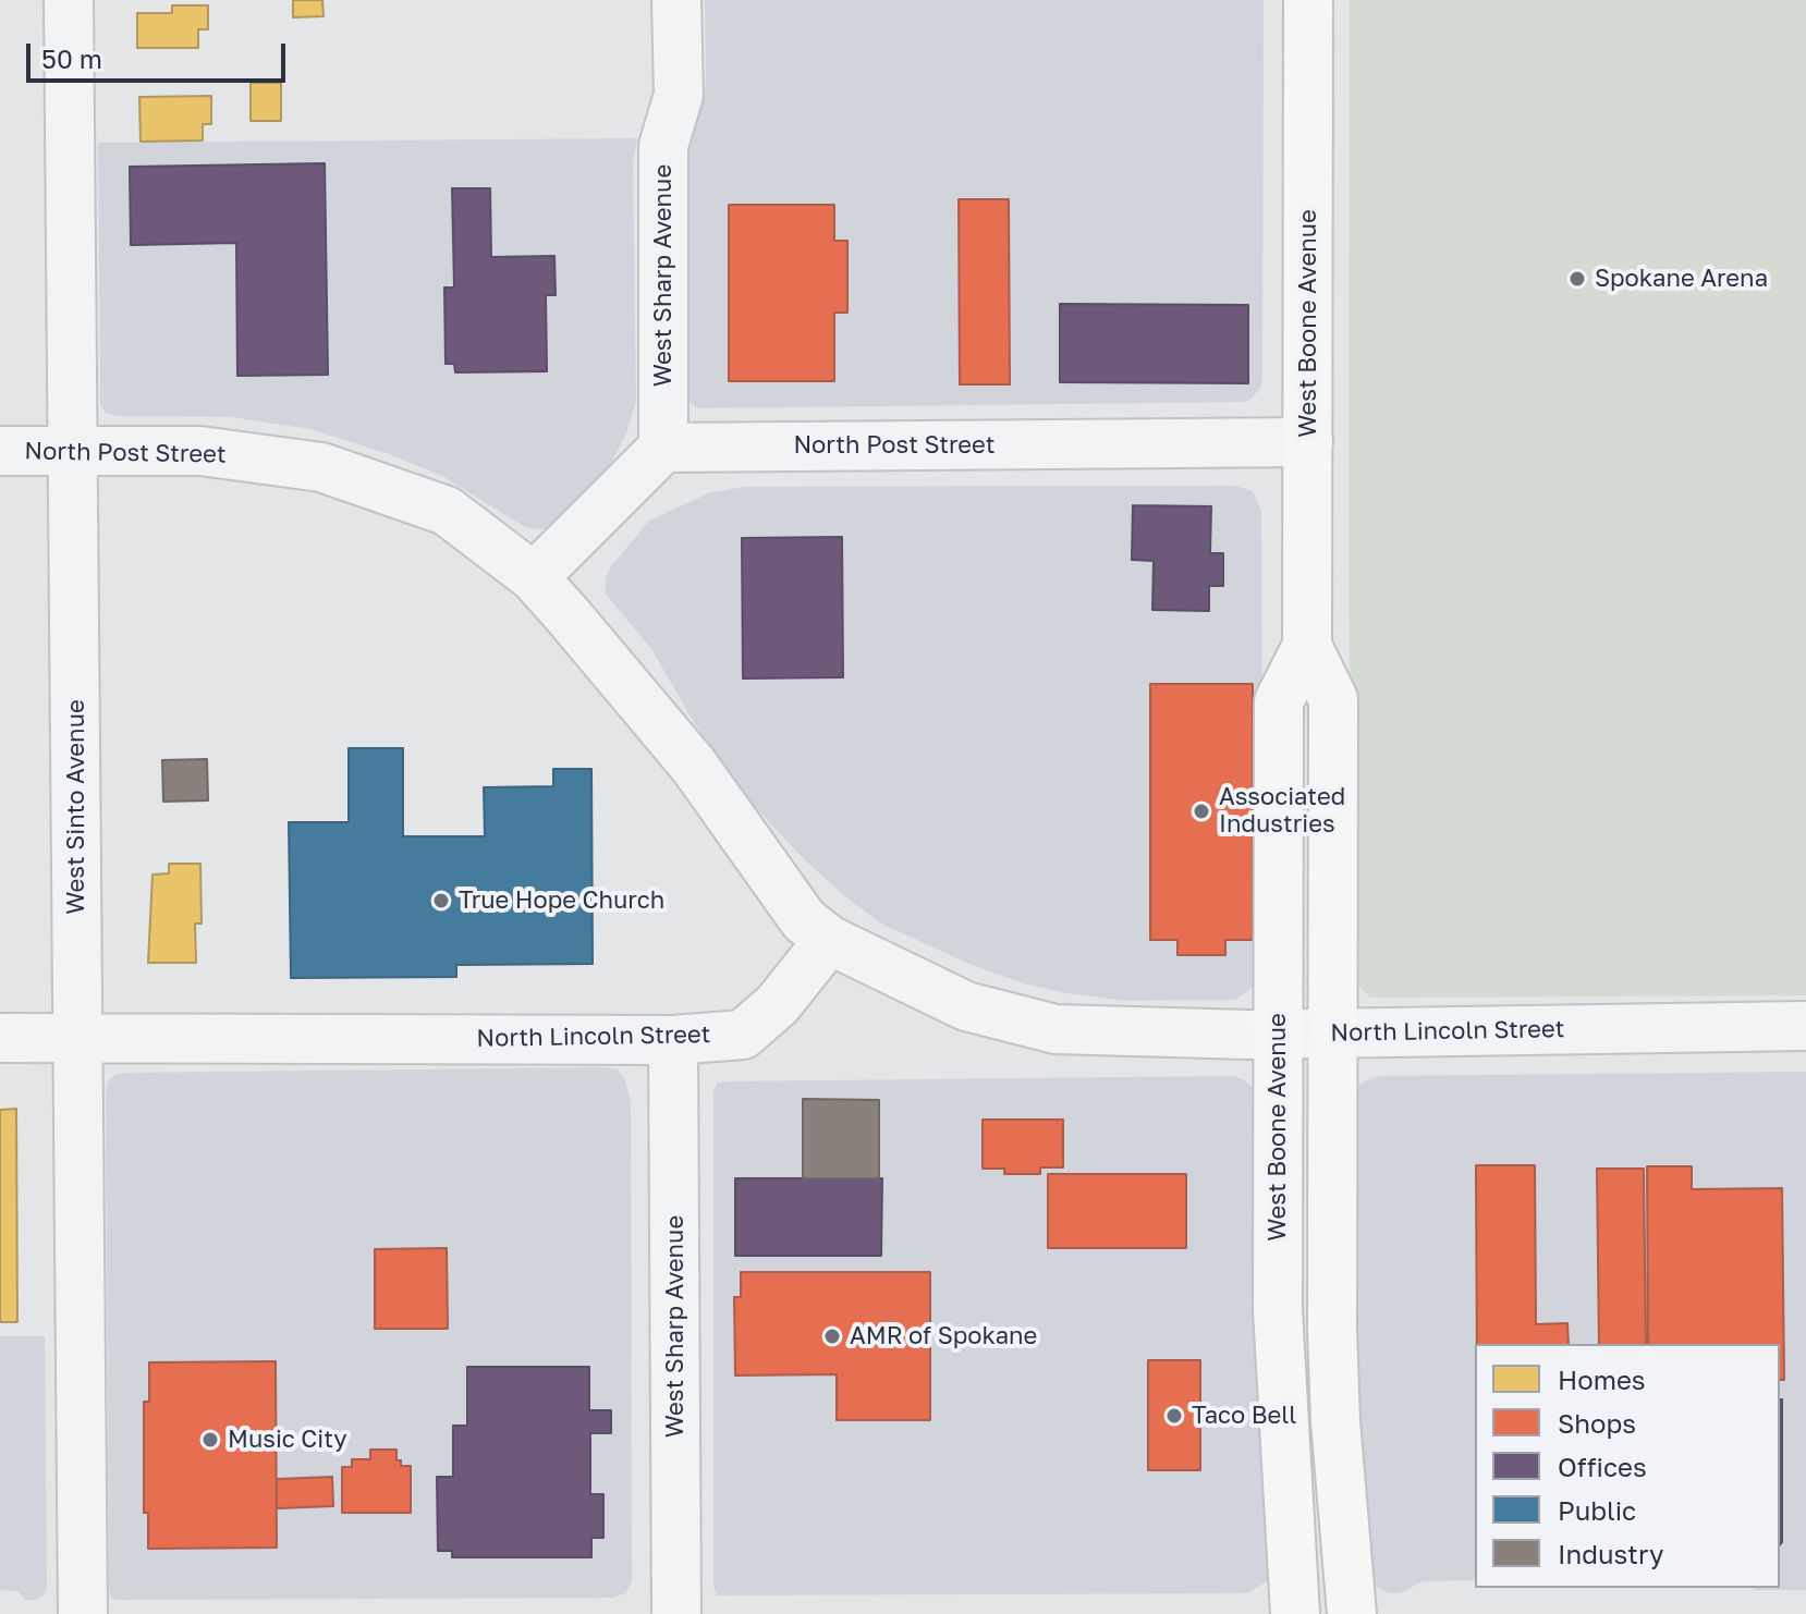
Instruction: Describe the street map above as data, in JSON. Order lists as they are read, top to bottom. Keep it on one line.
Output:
{"streets":{"main road":["West Boone Avenue"],"street":["West Sharp Avenue","North Post Street","West Sinto Avenue","North Lincoln Street"]},"crossings":[["West Sharp Avenue","North Post Street"],["West Sharp Avenue","North Lincoln Street"],["West Boone Avenue","North Post Street"],["West Boone Avenue","North Lincoln Street"],["North Post Street","West Sinto Avenue"],["North Post Street","North Lincoln Street"],["West Sinto Avenue","North Lincoln Street"]],"places":["Spokane Arena","Associated Industries","True Hope Church","AMR of Spokane","Taco Bell","Music City"],"legend":["Homes","Shops","Offices","Public","Industry"],"scale_bar":"50 m"}
